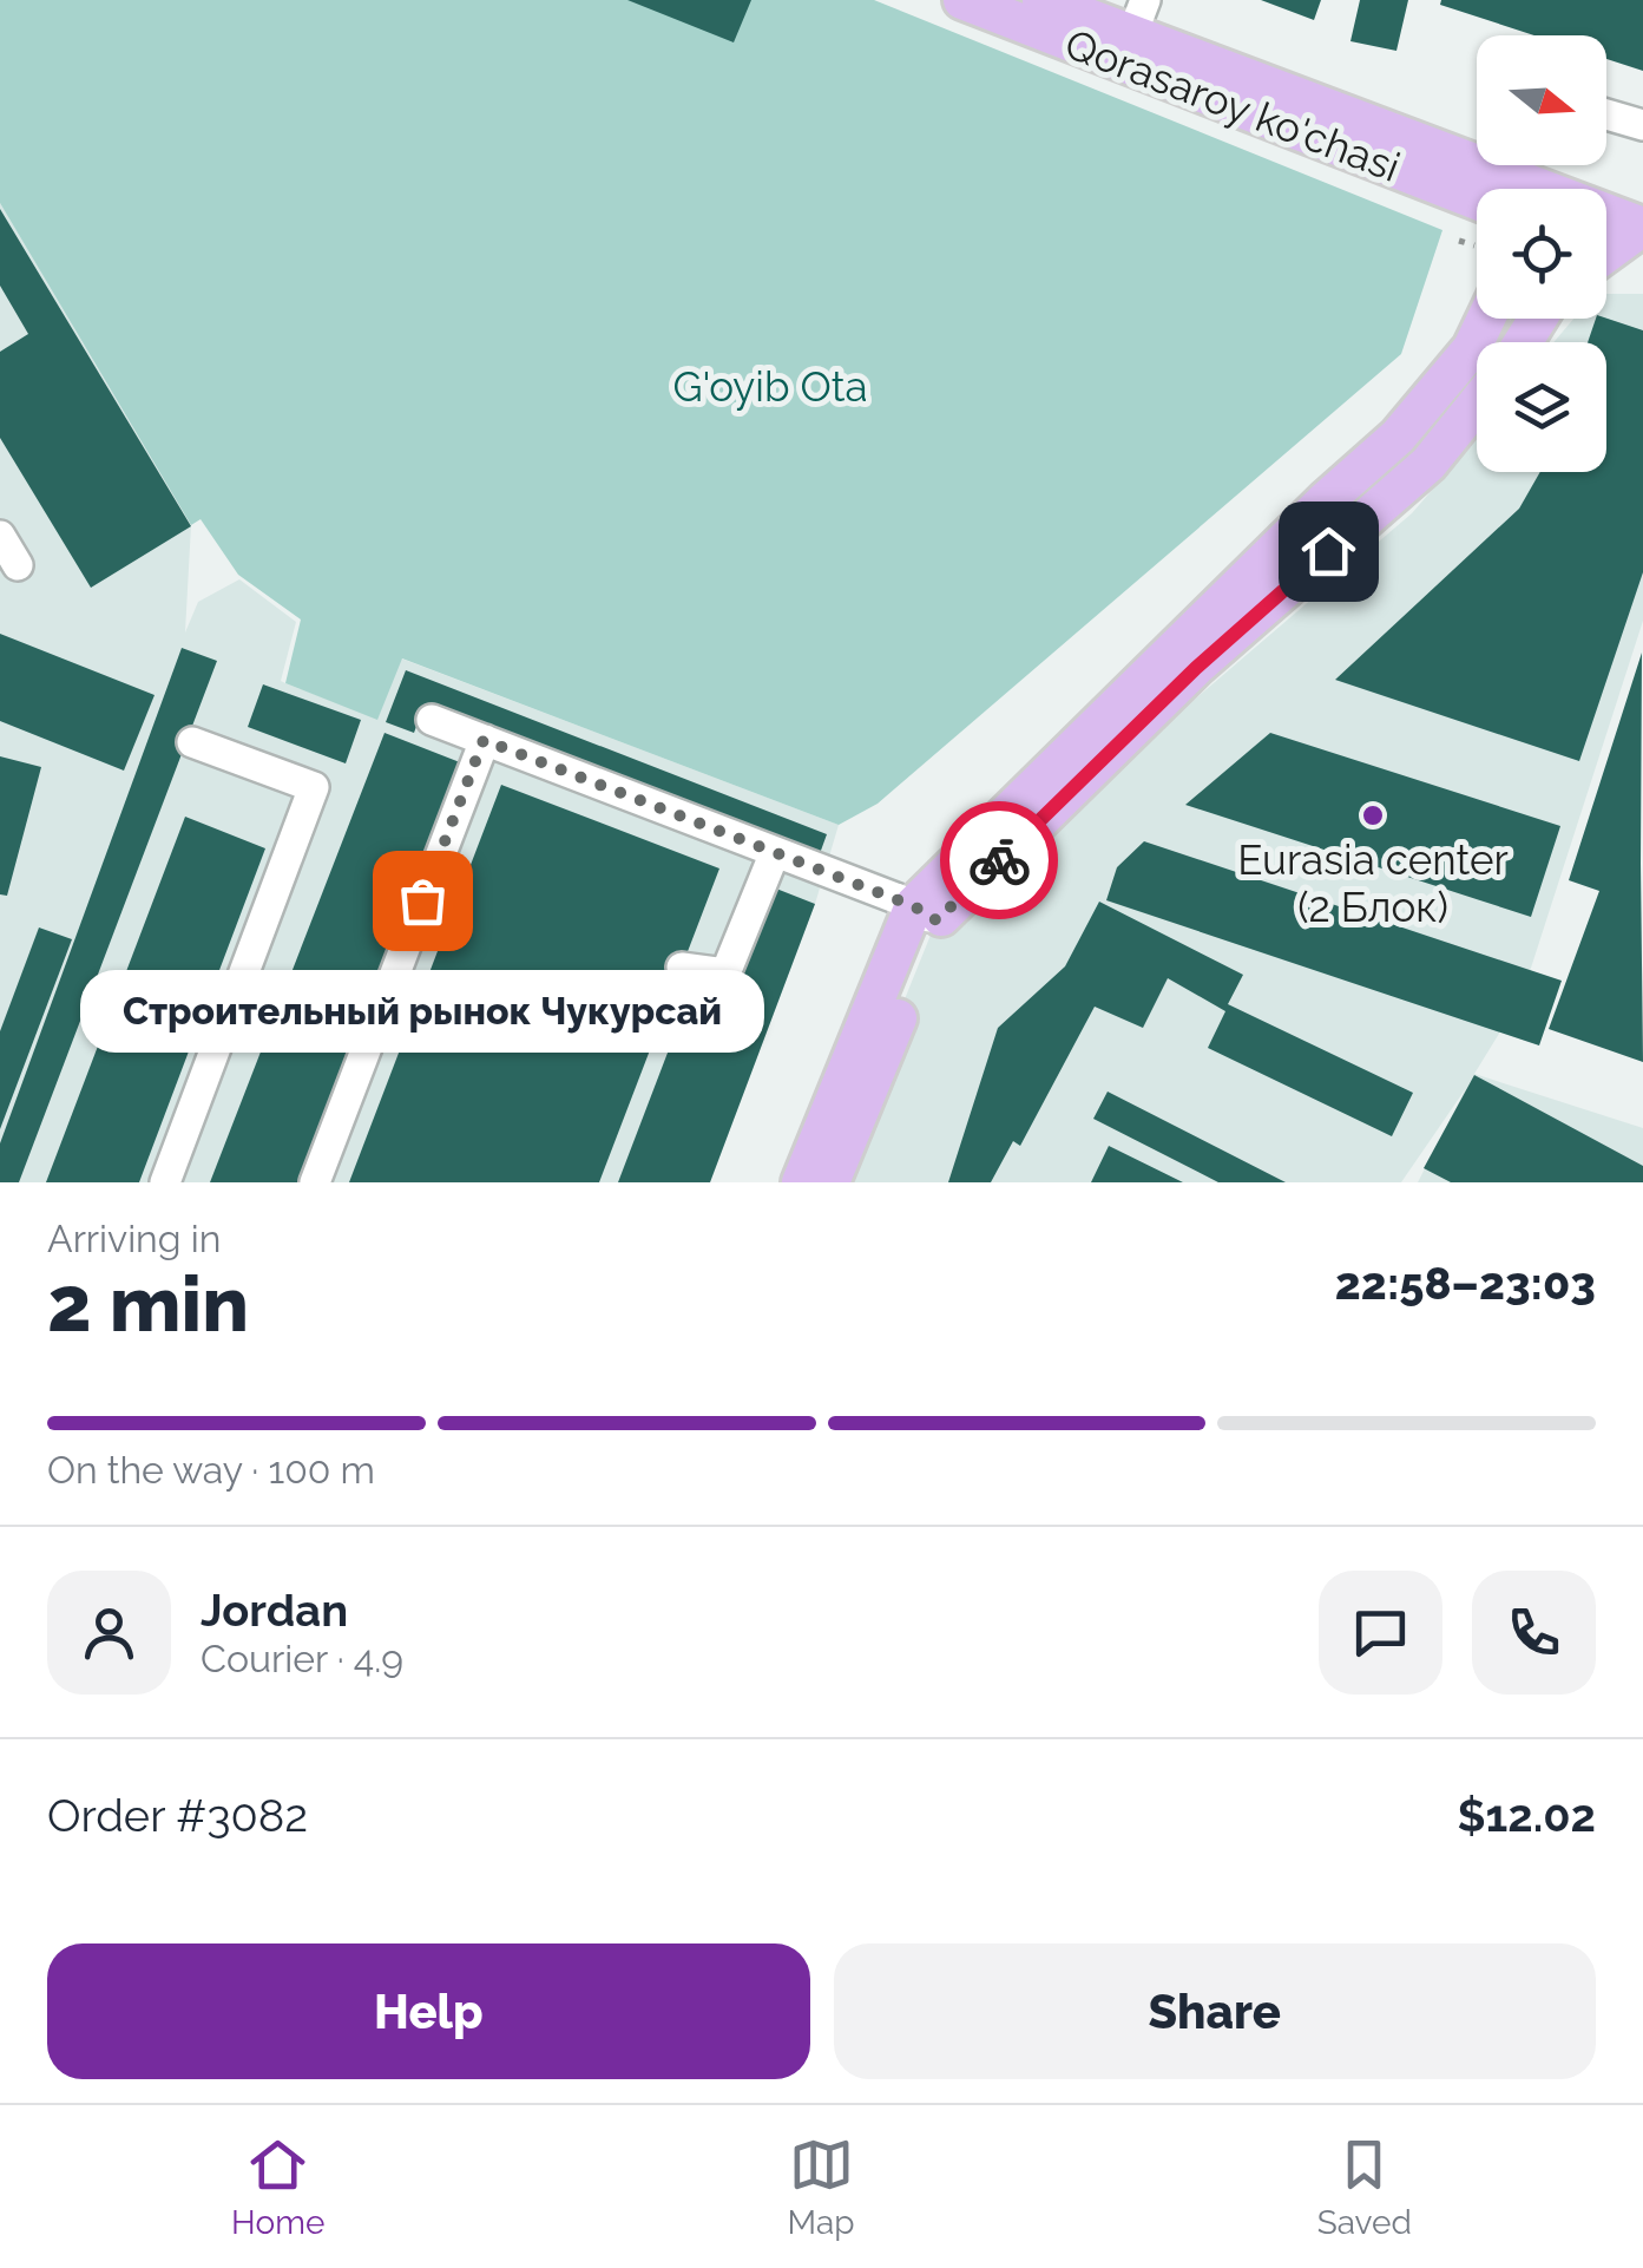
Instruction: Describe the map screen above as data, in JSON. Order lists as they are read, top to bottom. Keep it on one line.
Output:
{"streets":{"main road":["Qorasaroy ko'chasi"]},"parks":["G'oyib Ota"],"places":["Eurasia center (2 Блок)","Строительный рынок Чукурсай"],"north":"right","page":{"bubble":"Строительный рынок Чукурсай","heading":["2 min","Arriving in","22:58–23:03"],"panel":["Jordan","Courier · 4.9","Order #3082","$12.02"],"bar":"On the way · 100 m","buttons":["Help","Share"],"tabs":["Home","Map","Saved"]}}
